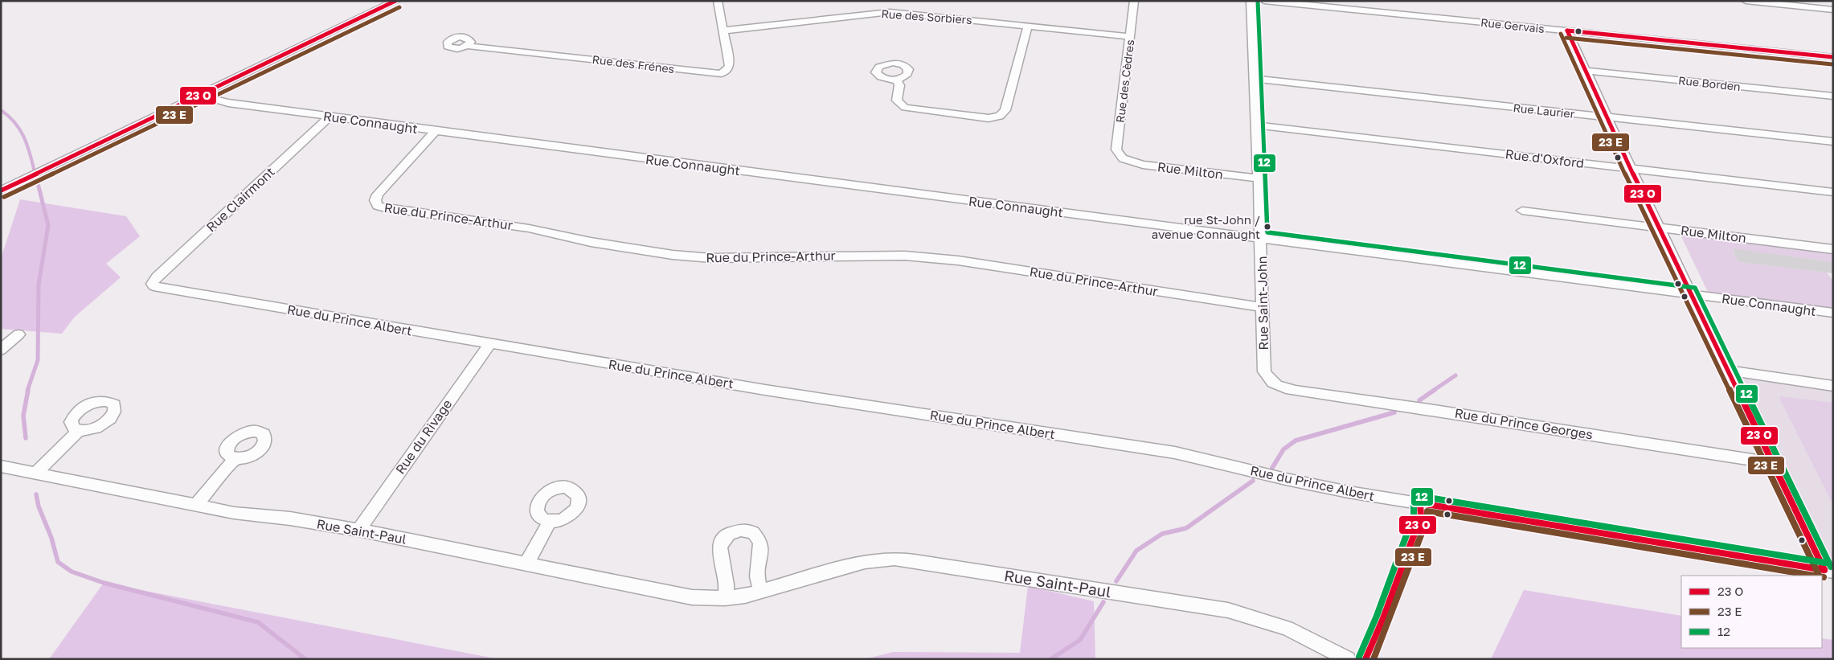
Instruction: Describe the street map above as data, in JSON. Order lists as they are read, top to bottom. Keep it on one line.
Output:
{"streets":{"street":["Rue des Sorbiers","Rue Gervais","Rue des Frénes","Rue des Cèdres","Rue Borden","Rue Laurier","Rue Connaught","Rue d'Oxford","Rue Milton","Rue Clairmont","Rue du Prince-Arthur","Rue Saint-John","Rue du Prince Albert","Rue du Prince Georges","Rue du Rivage","Rue Saint-Paul"]},"crossings":[["Rue des Sorbiers","Rue des Frénes"],["Rue des Sorbiers","Rue des Cèdres"],["Rue des Cèdres","Rue Milton"],["Rue Laurier","Rue Saint-John"],["Rue Connaught","Rue Clairmont"],["Rue Connaught","Rue du Prince-Arthur"],["Rue Connaught","Rue Saint-John"],["Rue d'Oxford","Rue Saint-John"],["Rue Milton","Rue Saint-John"],["Rue Clairmont","Rue du Prince Albert"],["Rue du Prince-Arthur","Rue Saint-John"],["Rue Saint-John","Rue du Prince Georges"],["Rue du Prince Albert","Rue du Rivage"],["Rue du Rivage","Rue Saint-Paul"]],"places":["rue St-John / avenue Connaught"],"lines":["transit line 12"],"legend":["23 O","23 E","12"]}
